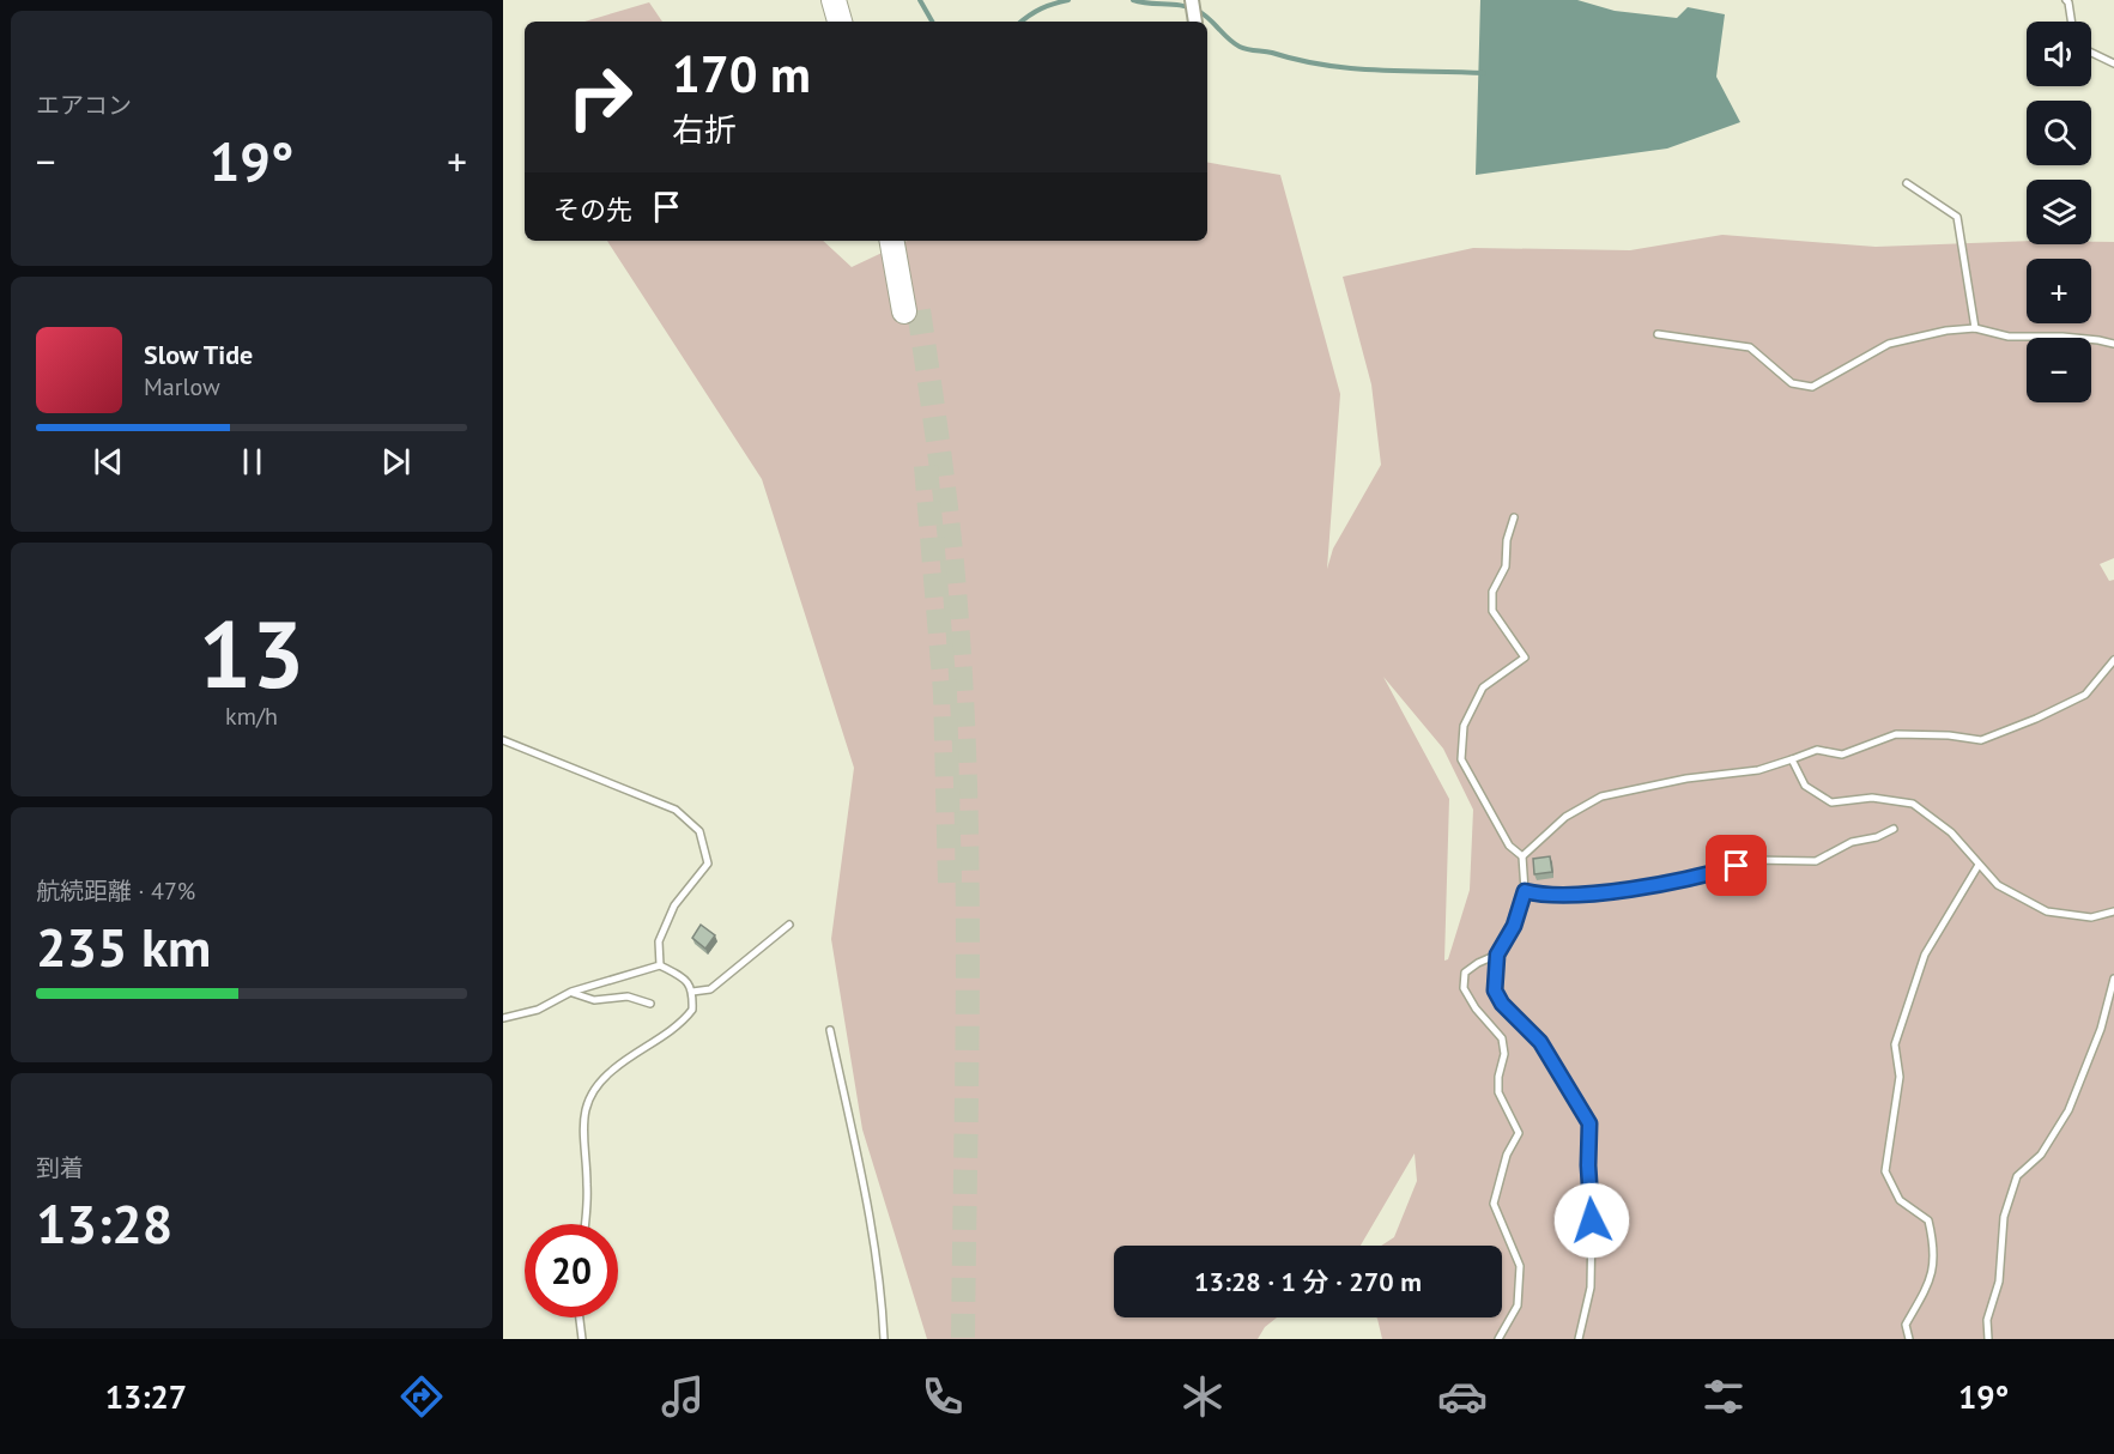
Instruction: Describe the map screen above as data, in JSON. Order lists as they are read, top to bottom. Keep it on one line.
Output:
{"page":{"tile":["エアコン",["13","km/h"],["航続距離 · 47%","235 km"],["到着","13:28"]],"map_buttons":["+","−"],"turn":["170 m","右折"],"heat":["−","19°","+"],"then":"その先","song":["Slow Tide","Marlow"],"limit":"20","trip":"13:28 · 1 分 · 270 m","tabs":["13:27","19°"]}}
